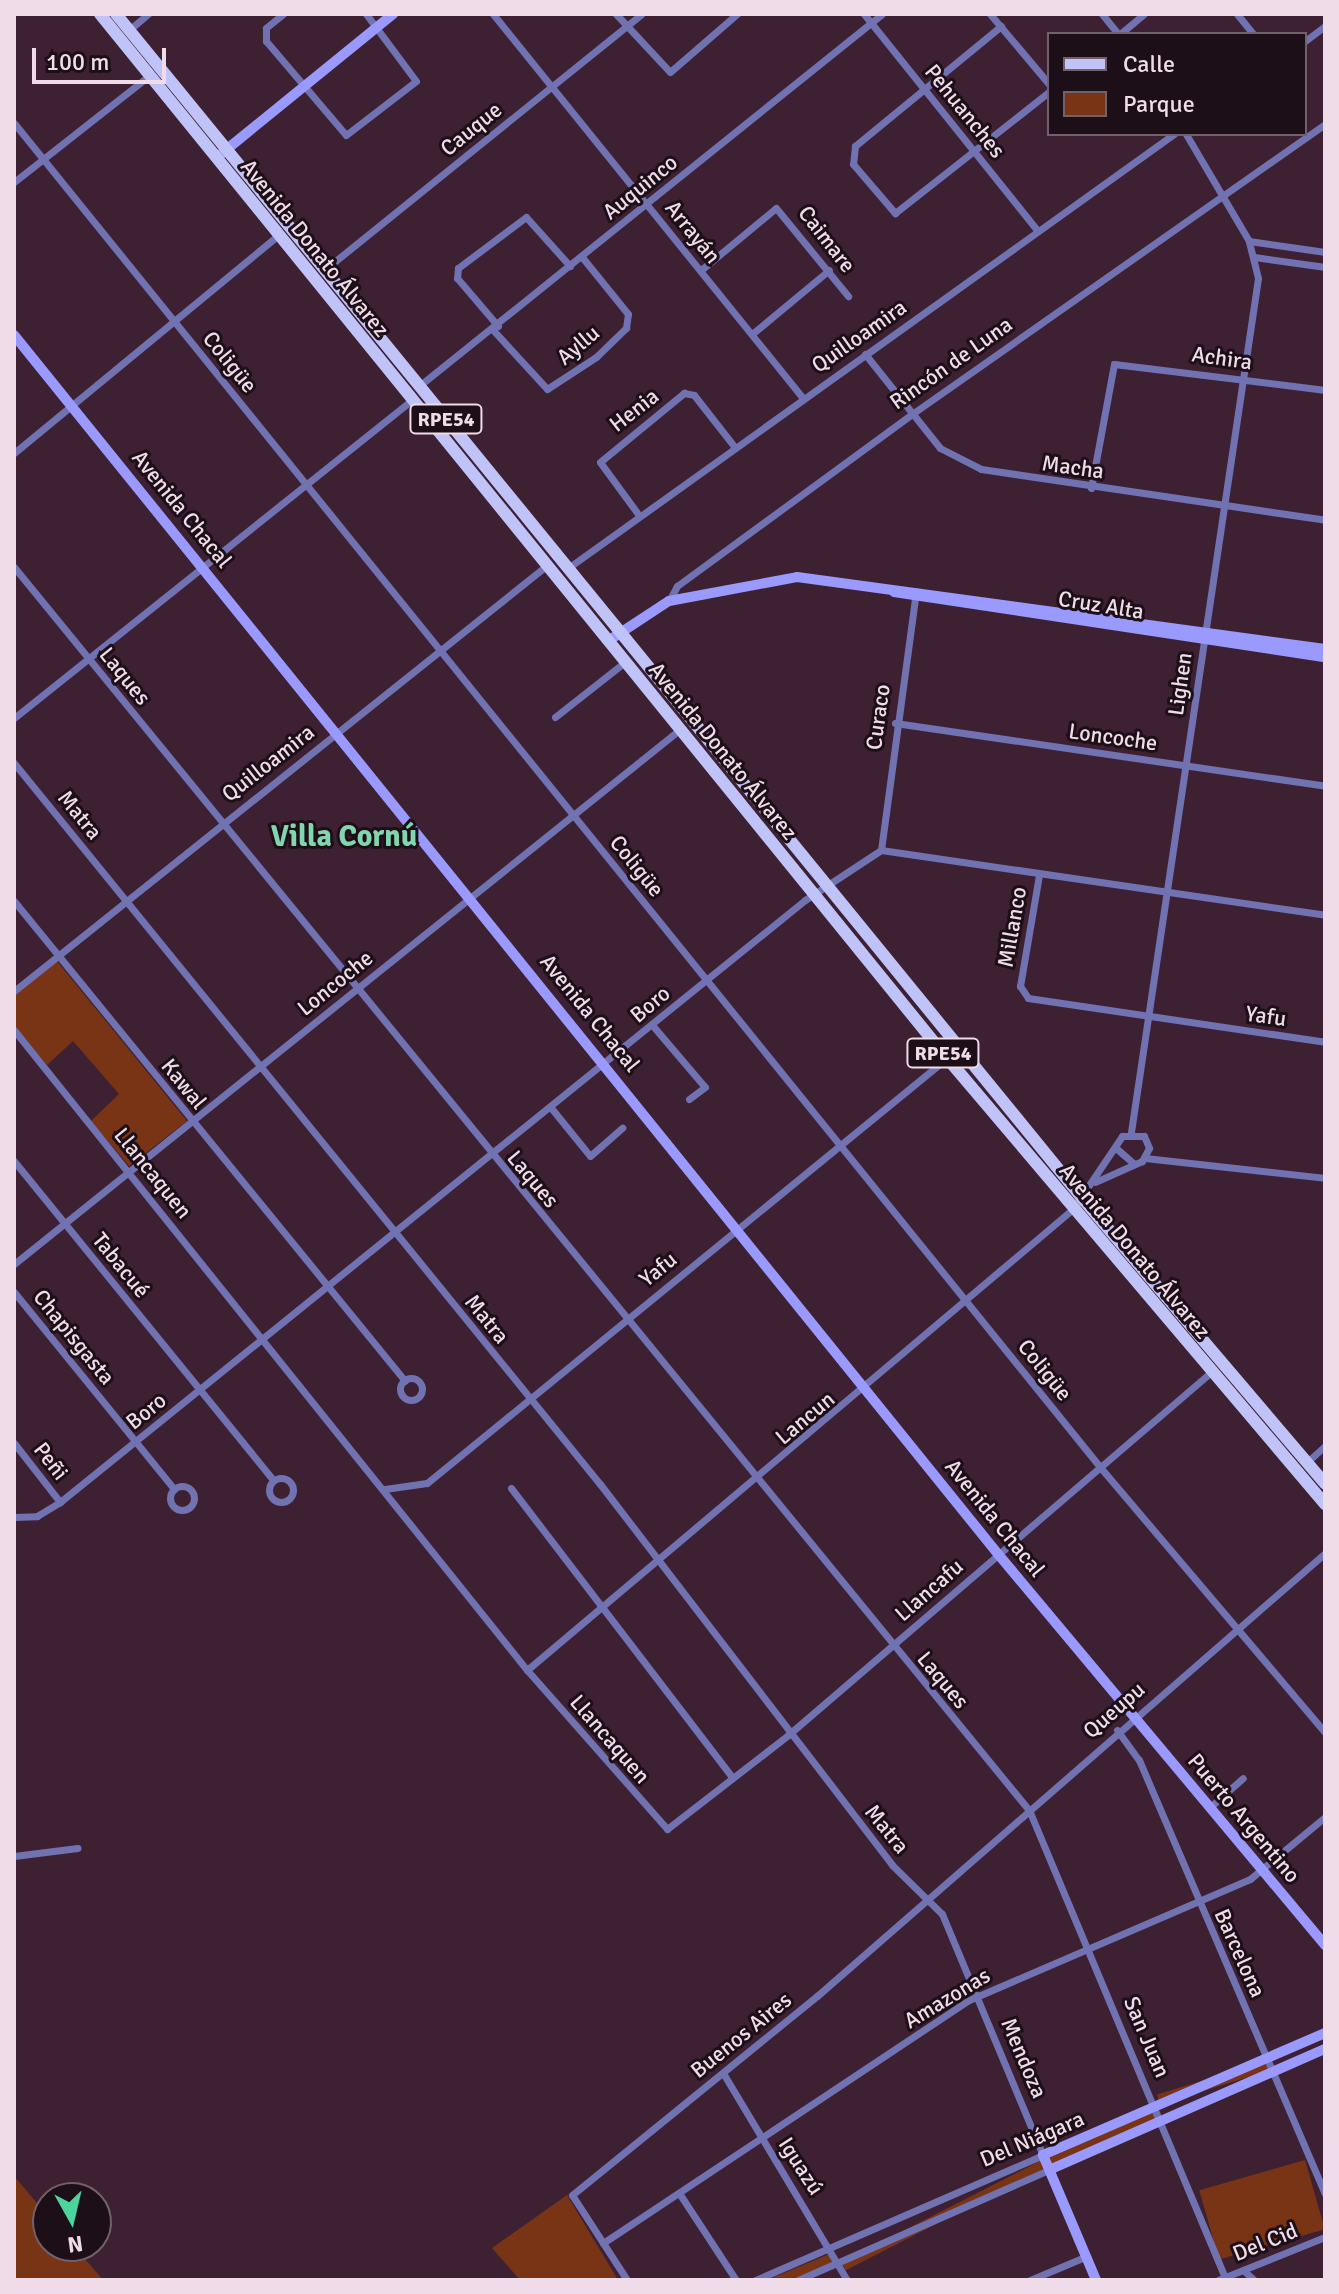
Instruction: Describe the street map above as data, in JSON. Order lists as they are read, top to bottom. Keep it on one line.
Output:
{"streets":{"main road":["Avenida Donato Álvarez","Rincón de Luna","RPE54","Avenida Chacal","Cruz Alta","Puerto Argentino","Mendoza","Del Niágara"],"street":["Pehuanches","Cauque","Auquinco","Arrayán","Caimare","Quilloamira","Ayllu","Achira","Coligüe","Henia","Macha","Laques","Lighen","Curaco","Loncoche","Matra","Millanco","Boro","Yafu","Kawal","Llancaquen","Tabacué","Chapisgasta","Lancun","Peñi","Llancafu","Queupu","Barcelona","Amazonas","Buenos Aires","San Juan","Iguazú","Del Cid"]},"crossings":[["Pehuanches","Auquinco"],["Pehuanches","Quilloamira"],["Cauque","Arrayán"],["Cauque","Avenida Donato Álvarez"],["Auquinco","Arrayán"],["Auquinco","Avenida Donato Álvarez"],["Auquinco","Ayllu"],["Arrayán","Caimare"],["Arrayán","Quilloamira"],["Avenida Donato Álvarez","Quilloamira"],["Avenida Donato Álvarez","Rincón de Luna"],["Avenida Donato Álvarez","Loncoche"],["Avenida Donato Álvarez","Boro"],["Avenida Donato Álvarez","Yafu"],["Avenida Donato Álvarez","Lancun"],["Avenida Donato Álvarez","Llancafu"],["Quilloamira","Coligüe"],["Quilloamira","Henia"],["Quilloamira","Macha"],["Quilloamira","Avenida Chacal"],["Quilloamira","Laques"],["Quilloamira","Matra"],["Quilloamira","Kawal"],["Achira","Macha"],["Achira","Lighen"],["Coligüe","Loncoche"],["Coligüe","Boro"],["Coligüe","Yafu"],["Coligüe","Lancun"],["Coligüe","Llancafu"],["Coligüe","Queupu"],["Rincón de Luna","Macha"],["Rincón de Luna","Cruz Alta"],["Macha","Lighen"],["Avenida Chacal","Loncoche"],["Avenida Chacal","Boro"],["Avenida Chacal","Yafu"],["Avenida Chacal","Lancun"],["Avenida Chacal","Llancafu"],["Avenida Chacal","Queupu"],["Avenida Chacal","Puerto Argentino"],["Cruz Alta","Lighen"],["Cruz Alta","Curaco"],["Laques","Loncoche"],["Laques","Boro"],["Laques","Yafu"],["Laques","Lancun"],["Laques","Llancafu"],["Laques","Queupu"],["Laques","San Juan"],["Lighen","Loncoche"],["Lighen","Yafu"],["Lighen","Lancun"],["Curaco","Loncoche"],["Curaco","Boro"],["Loncoche","Matra"],["Loncoche","Kawal"],["Loncoche","Llancaquen"],["Loncoche","Tabacué"],["Matra","Boro"],["Matra","Yafu"],["Matra","Lancun"],["Matra","Llancafu"],["Matra","Queupu"],["Matra","Buenos Aires"],["Matra","Mendoza"],["Millanco","Yafu"],["Boro","Kawal"],["Boro","Llancaquen"],["Boro","Tabacué"],["Boro","Chapisgasta"],["Boro","Peñi"],["Yafu","Llancaquen"],["Llancaquen","Lancun"],["Llancaquen","Llancafu"],["Queupu","Puerto Argentino"],["Queupu","Barcelona"],["Queupu","Buenos Aires"],["Queupu","San Juan"],["Queupu","Mendoza"],["Puerto Argentino","Amazonas"],["Barcelona","Amazonas"],["Barcelona","Del Niágara"],["Amazonas","Buenos Aires"],["Amazonas","San Juan"],["Amazonas","Mendoza"],["Amazonas","Iguazú"],["Buenos Aires","Mendoza"],["Buenos Aires","Iguazú"],["San Juan","Del Niágara"],["San Juan","Del Cid"],["Mendoza","Del Niágara"],["Del Niágara","Iguazú"]],"districts":["Villa Cornú"],"legend":["Calle","Parque"],"scale_bar":"100 m","north":"bottom"}
